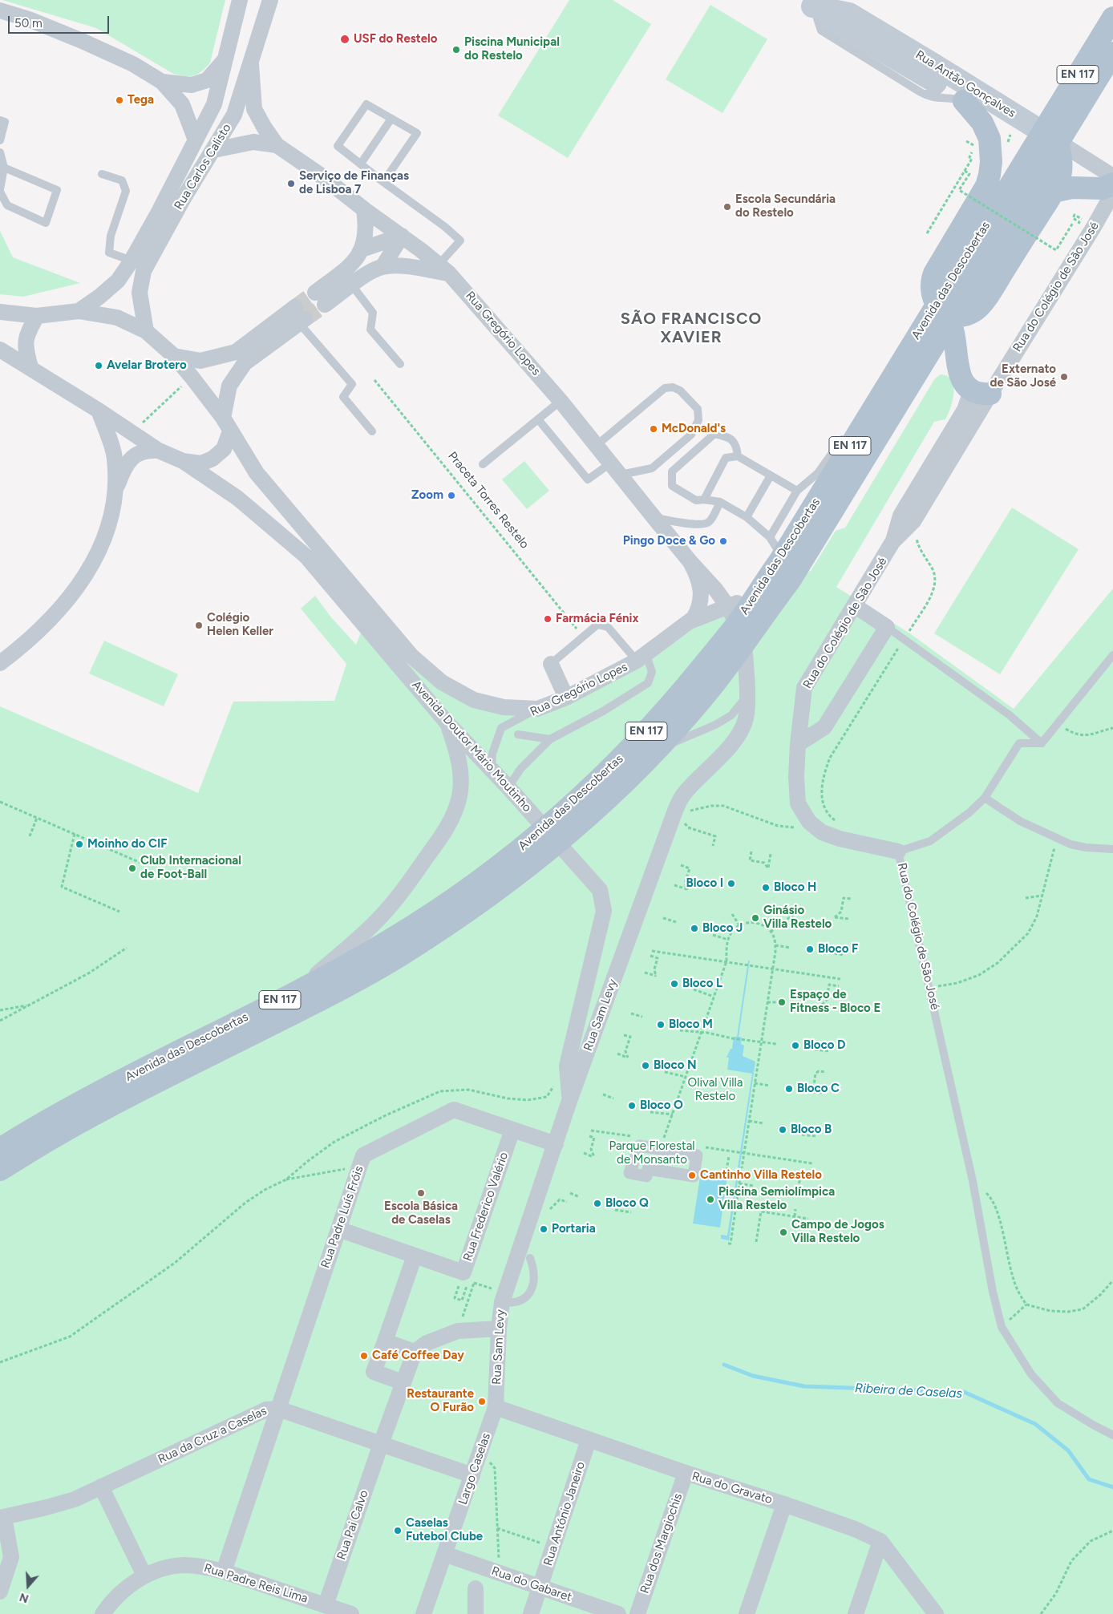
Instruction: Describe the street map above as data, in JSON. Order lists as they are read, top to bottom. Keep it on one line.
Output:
{"streets":{"main road":["EN 117","Rua Antão Gonçalves","Avenida das Descobertas"],"street":["Rua Carlos Calisto","Rua do Colégio de São José","Rua Gregório Lopes","Avenida Doutor Mário Moutinho","Rua Sam Levy","Rua Frederico Valério","Rua Padre Luís Fróis","Rua da Cruz a Caselas","Largo Caselas","Rua do Gravato","Rua António Janeiro","Rua Pai Calvo","Rua dos Margiochis","Rua Padre Reis Lima","Rua do Gabaret"],"lane":["Praceta Torres Restelo"]},"crossings":[["Rua Antão Gonçalves","Avenida das Descobertas"],["Rua Carlos Calisto","Avenida Doutor Mário Moutinho"],["Avenida das Descobertas","Rua Gregório Lopes"],["Avenida das Descobertas","Avenida Doutor Mário Moutinho"],["Avenida das Descobertas","Rua Sam Levy"],["Rua Gregório Lopes","Praceta Torres Restelo"],["Rua Gregório Lopes","Avenida Doutor Mário Moutinho"],["Avenida Doutor Mário Moutinho","Rua Sam Levy"],["Rua Sam Levy","Rua Padre Luís Fróis"],["Rua Sam Levy","Largo Caselas"],["Rua Sam Levy","Rua do Gravato"],["Rua Frederico Valério","Rua Padre Luís Fróis"],["Rua Padre Luís Fróis","Rua da Cruz a Caselas"],["Rua Padre Luís Fróis","Rua Padre Reis Lima"],["Rua da Cruz a Caselas","Largo Caselas"],["Rua da Cruz a Caselas","Rua Pai Calvo"],["Largo Caselas","Rua do Gravato"],["Largo Caselas","Rua do Gabaret"],["Rua do Gravato","Rua António Janeiro"],["Rua do Gravato","Rua dos Margiochis"],["Rua António Janeiro","Rua do Gabaret"],["Rua Pai Calvo","Rua Padre Reis Lima"]],"districts":["SÃO FRANCISCO XAVIER"],"water":["Ribeira de Caselas"],"parks":["Olival Villa Restelo","Parque Florestal de Monsanto"],"places":["USF do Restelo","Piscina Municipal do Restelo","Tega","Serviço de Finanças de Lisboa 7","Escola Secundária do Restelo","Avelar Brotero","Externato de São José","McDonald's","Zoom","Pingo Doce & Go","Farmácia Fénix","Colégio Helen Keller","Moinho do CIF","Club Internacional de Foot-Ball","Bloco I","Bloco H","Ginásio Villa Restelo","Bloco J","Bloco F","Bloco L","Espaço de Fitness - Bloco E","Bloco M","Bloco D","Bloco N","Bloco C","Bloco O","Bloco B","Cantinho Villa Restelo","Escola Básica de Caselas","Piscina Semiolímpica Villa Restelo","Bloco Q","Portaria","Campo de Jogos Villa Restelo","Café Coffee Day","Restaurante O Furão","Caselas Futebol Clube"],"scale_bar":"50 m","north":"bottom"}
